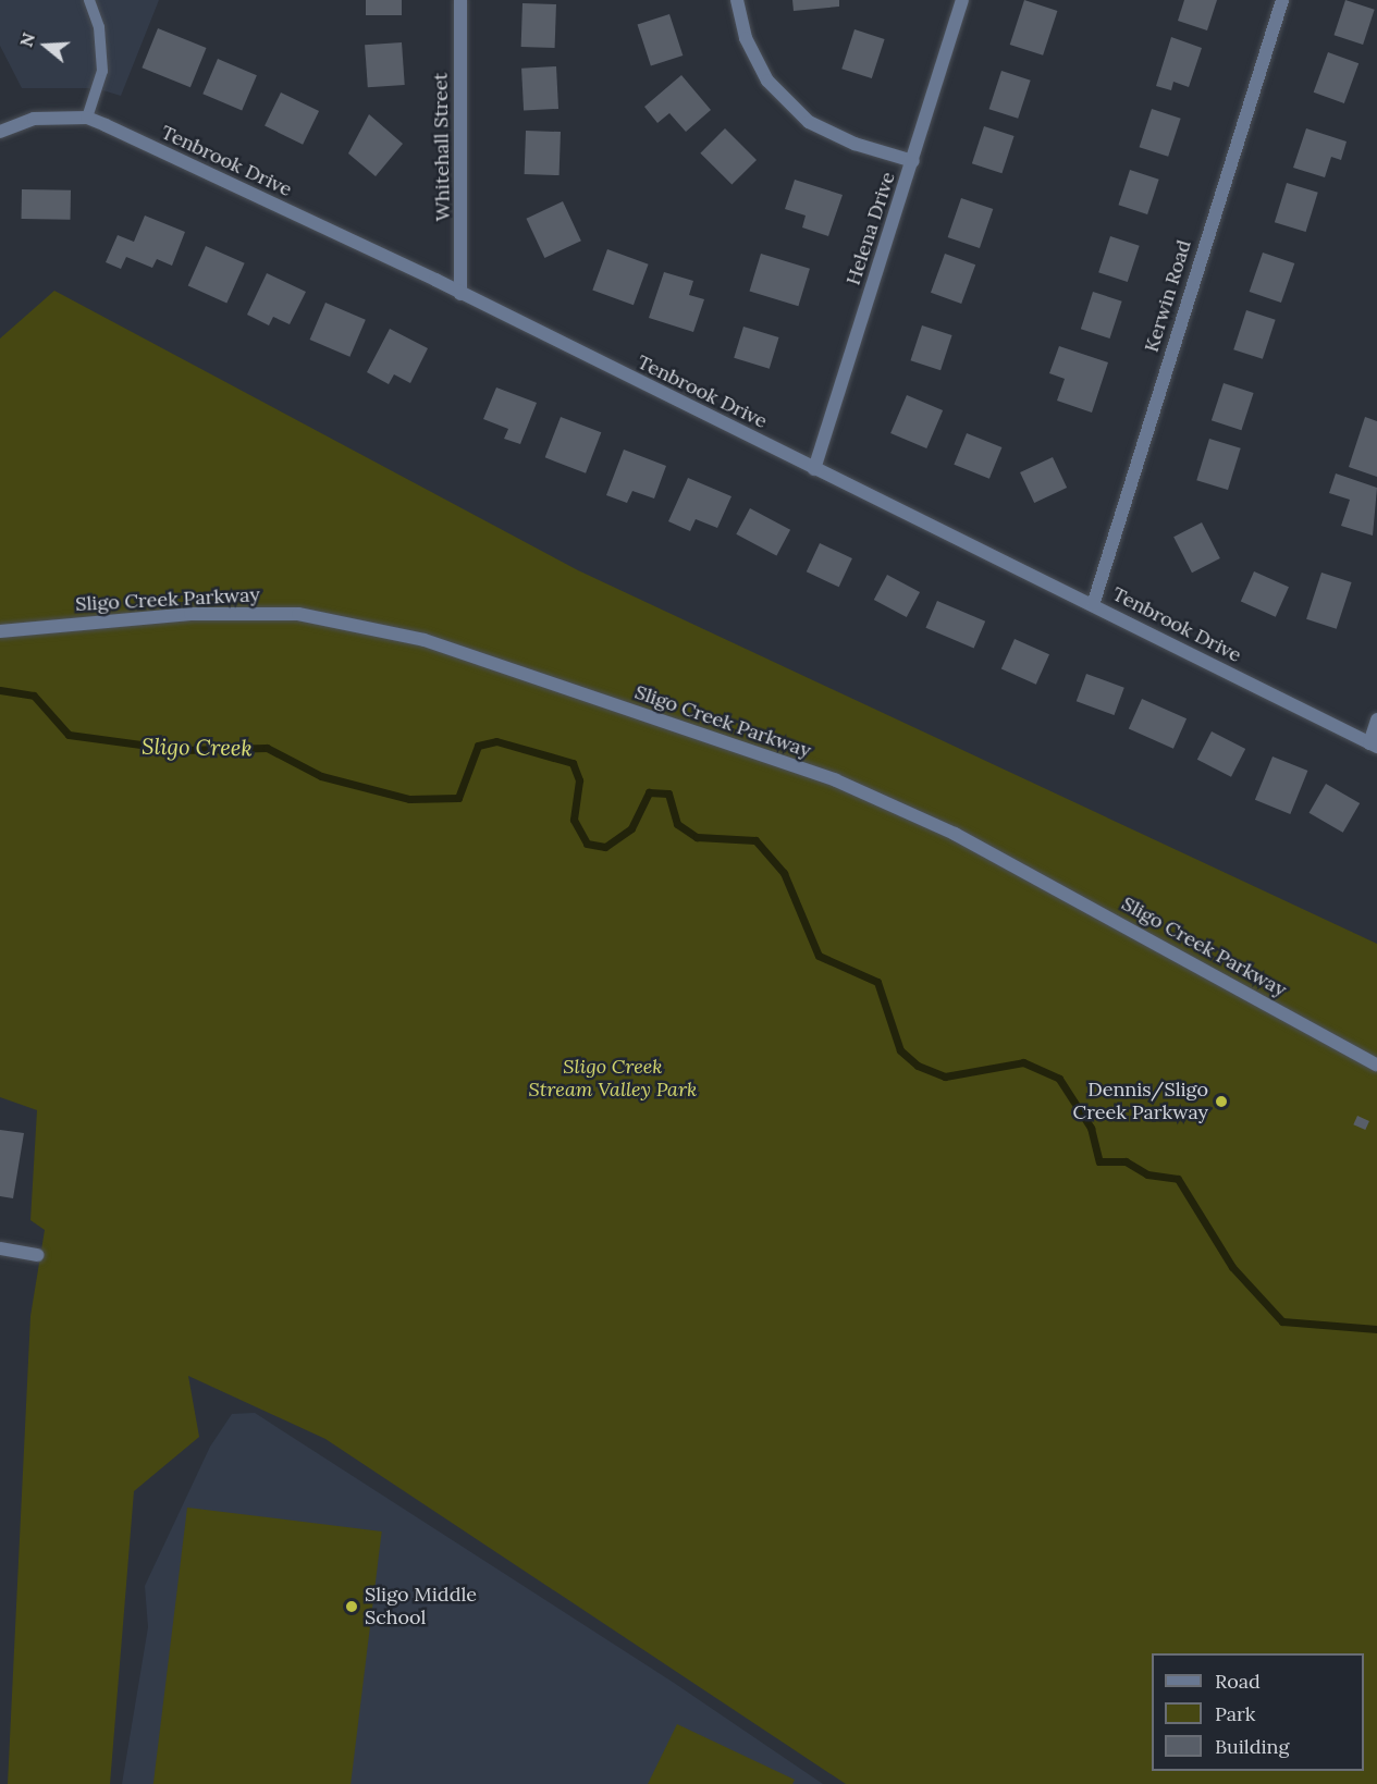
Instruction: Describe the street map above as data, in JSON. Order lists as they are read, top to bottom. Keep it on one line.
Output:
{"streets":{"street":["Whitehall Street","Tenbrook Drive","Helena Drive","Kerwin Road","Sligo Creek Parkway"]},"crossings":[["Whitehall Street","Tenbrook Drive"],["Tenbrook Drive","Helena Drive"],["Tenbrook Drive","Kerwin Road"]],"water":["Sligo Creek"],"parks":["Sligo Creek Stream Valley Park"],"places":["Dennis/Sligo Creek Parkway","Sligo Middle School"],"legend":["Road","Park","Building"],"north":"left"}
